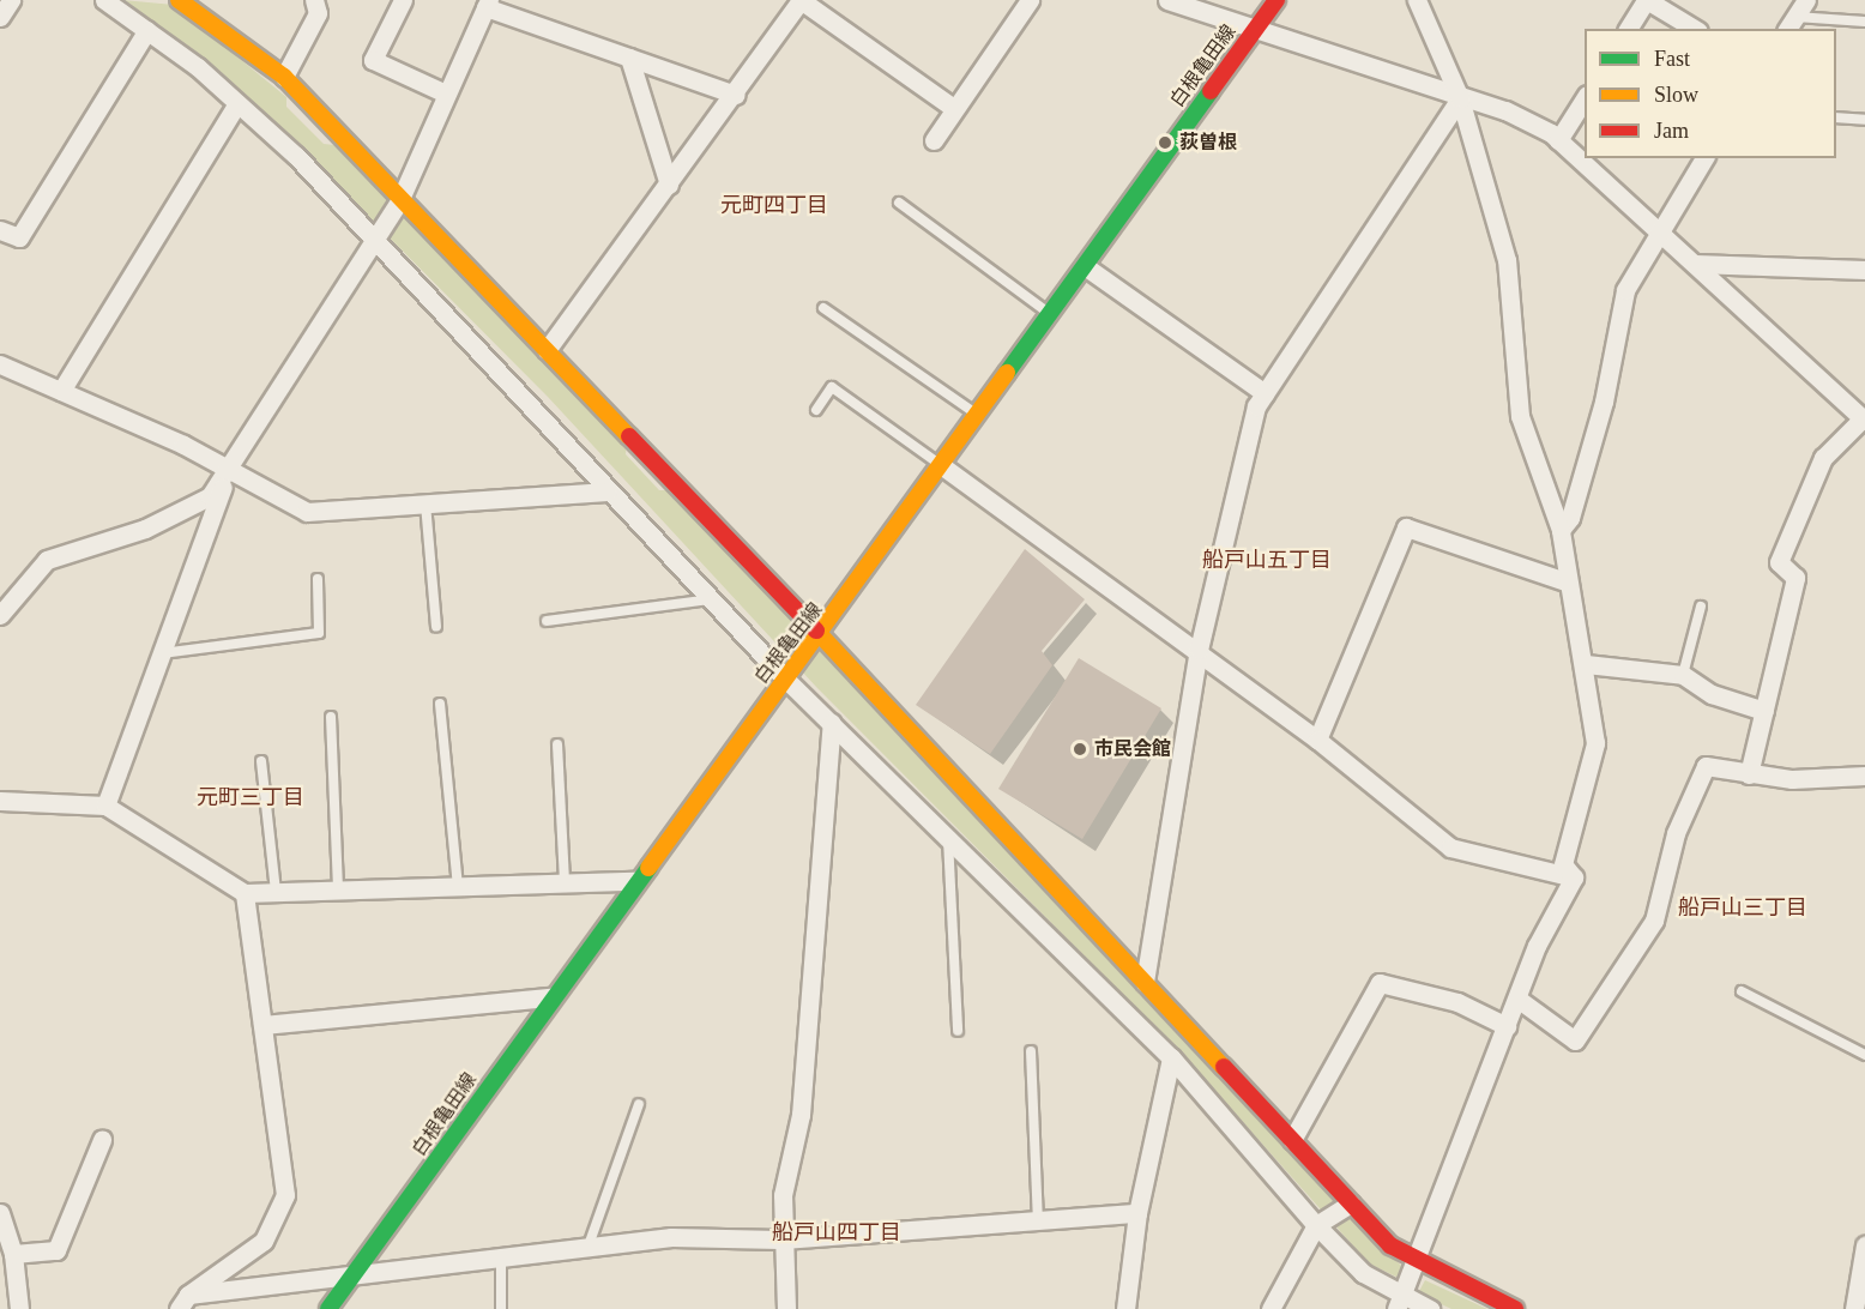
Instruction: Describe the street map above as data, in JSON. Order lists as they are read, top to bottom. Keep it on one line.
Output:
{"streets":{"street":["白根亀田線"]},"districts":["元町四丁目","船戸山五丁目","元町三丁目","船戸山三丁目","船戸山四丁目"],"places":["荻曽根","市民会館"],"legend":["Fast","Slow","Jam"]}
